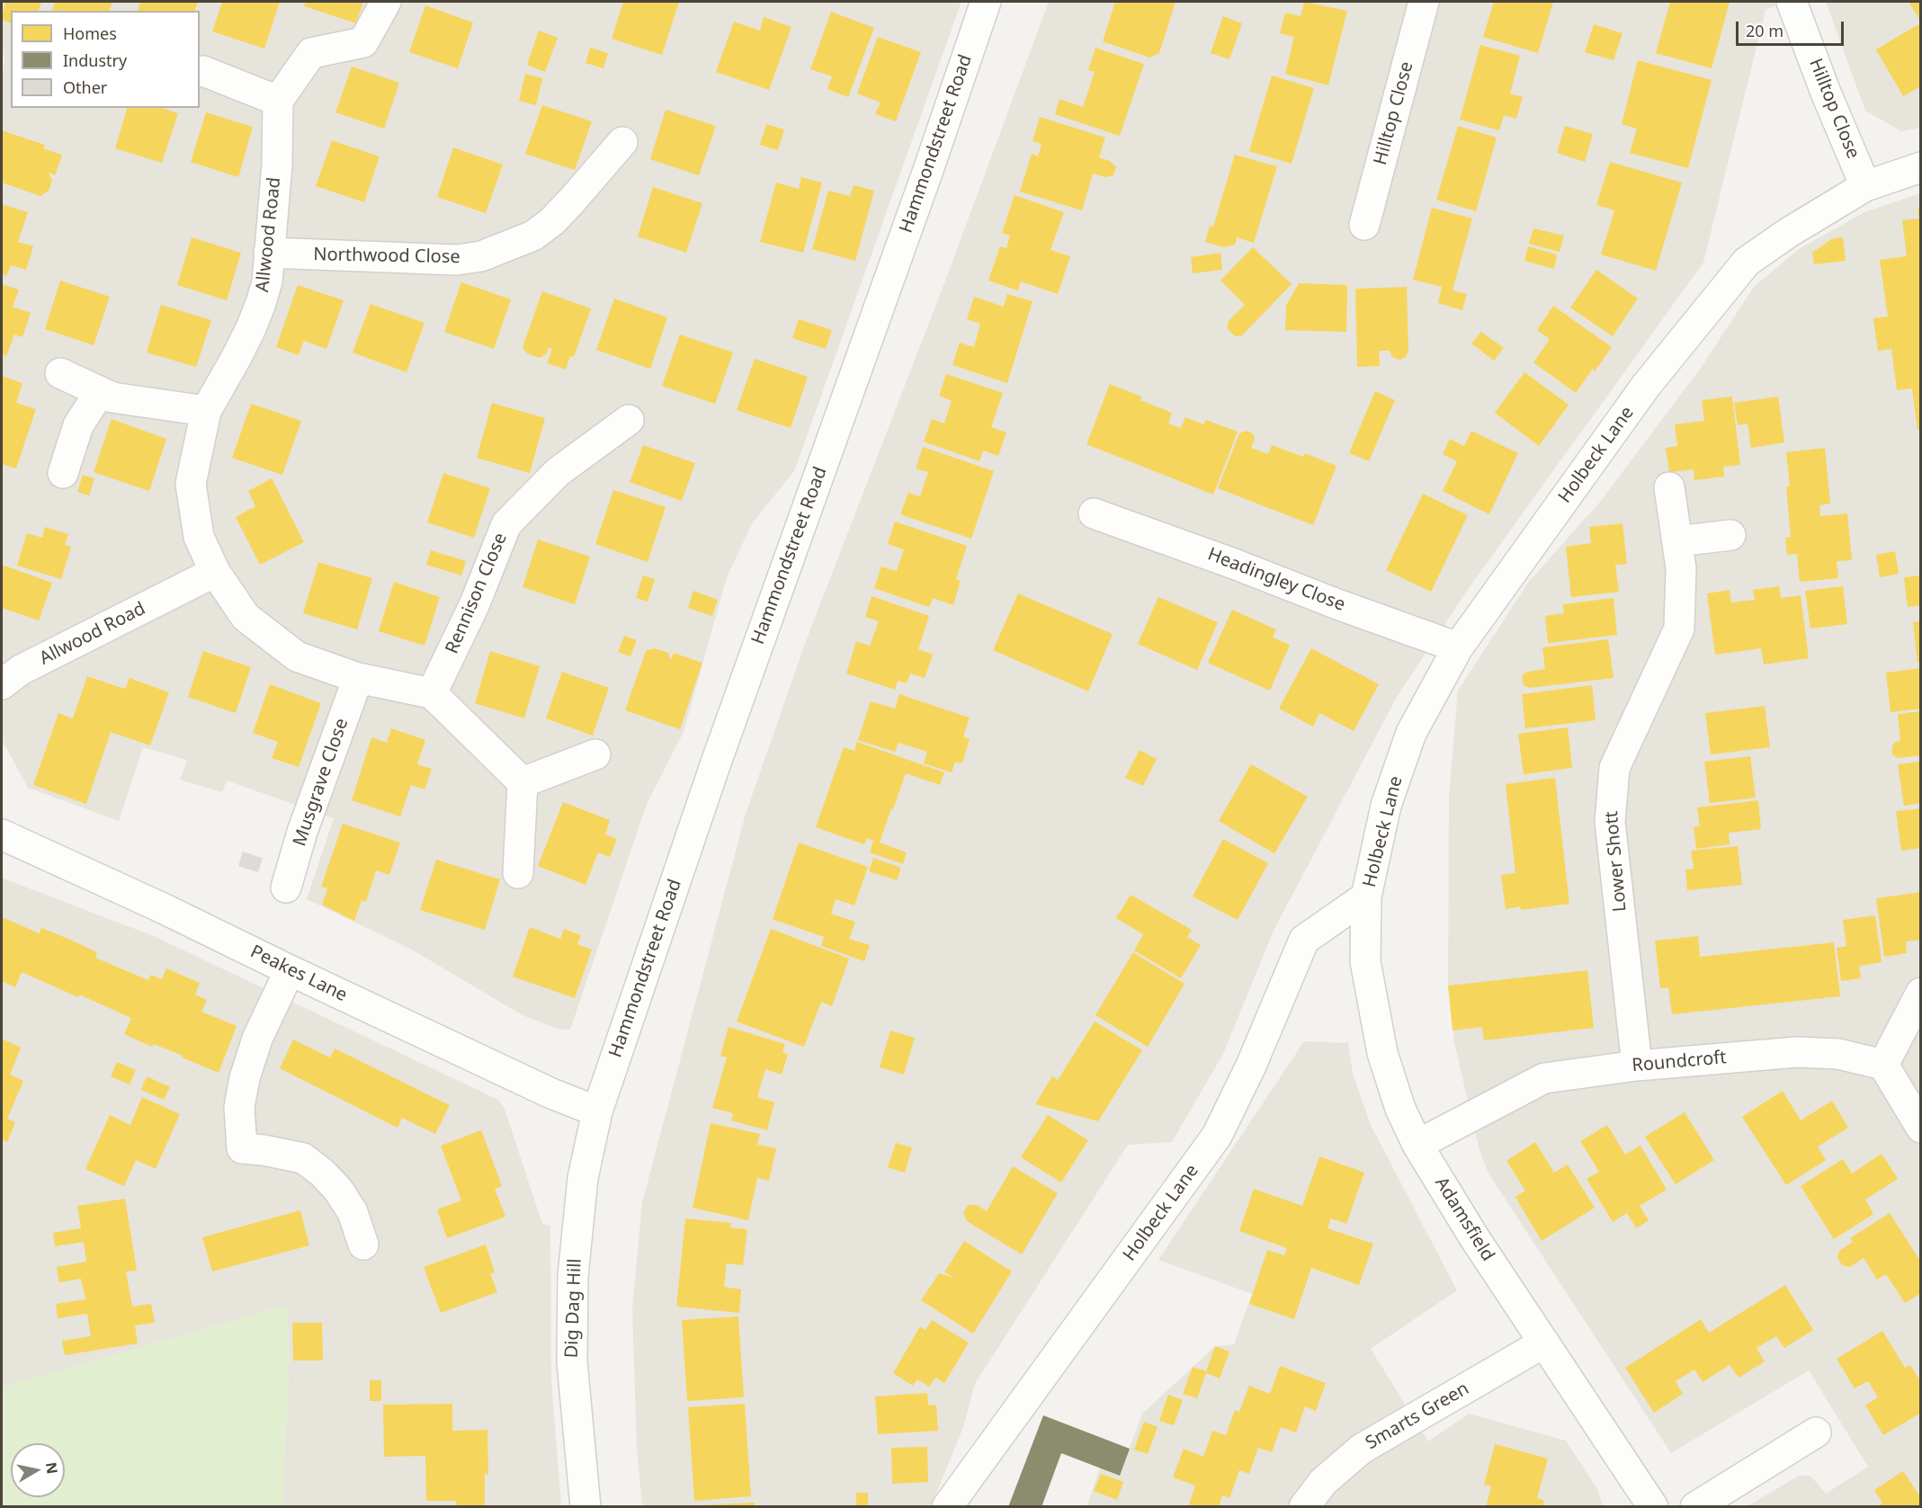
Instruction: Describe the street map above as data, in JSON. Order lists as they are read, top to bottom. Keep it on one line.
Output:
{"streets":{"street":["Hilltop Close","Hammondstreet Road","Allwood Road","Northwood Close","Holbeck Lane","Headingley Close","Rennison Close","Musgrave Close","Lower Shott","Peakes Lane","Roundcroft","Adamsfield","Dig Dag Hill","Smarts Green"]},"crossings":[["Hilltop Close","Holbeck Lane"],["Hammondstreet Road","Peakes Lane"],["Hammondstreet Road","Dig Dag Hill"],["Allwood Road","Northwood Close"],["Allwood Road","Rennison Close"],["Allwood Road","Musgrave Close"],["Holbeck Lane","Headingley Close"],["Holbeck Lane","Adamsfield"],["Lower Shott","Roundcroft"],["Peakes Lane","Dig Dag Hill"],["Roundcroft","Adamsfield"],["Adamsfield","Smarts Green"]],"legend":["Homes","Industry","Other"],"scale_bar":"20 m","north":"right"}
